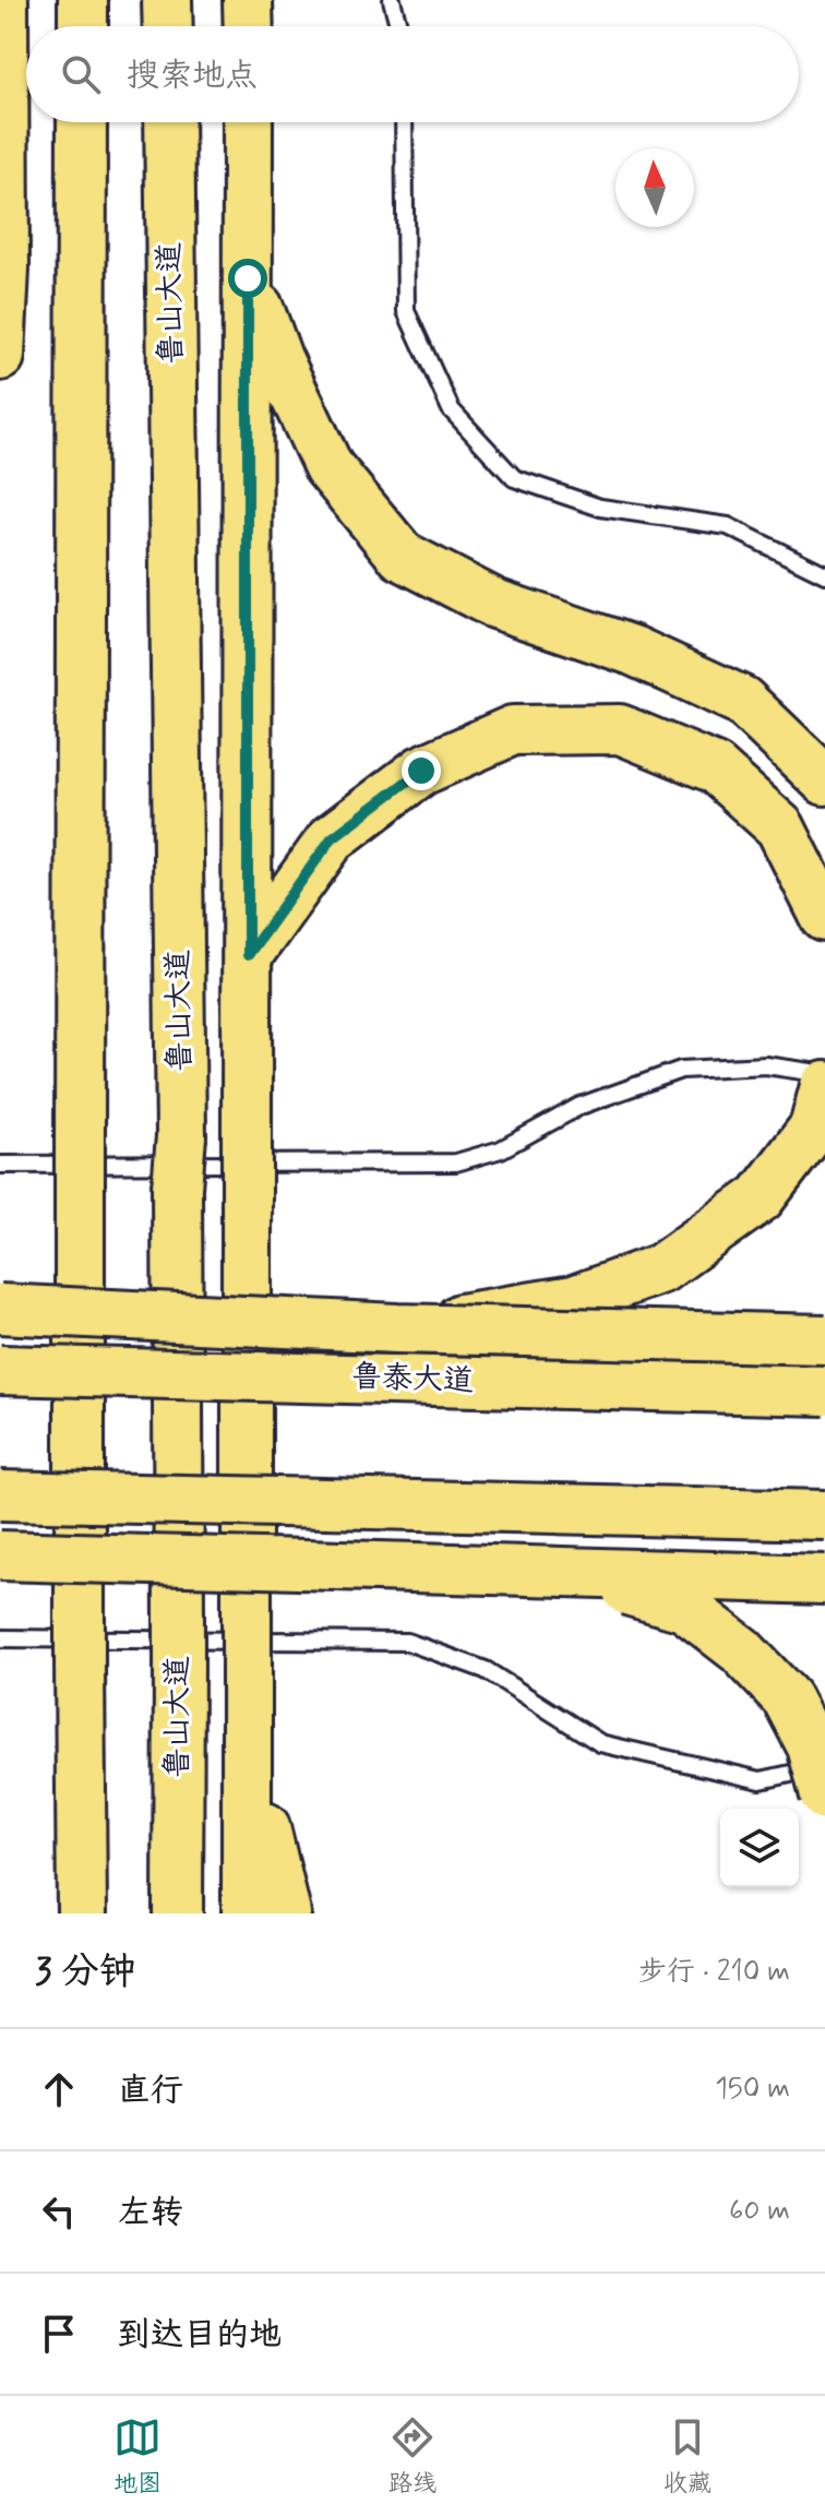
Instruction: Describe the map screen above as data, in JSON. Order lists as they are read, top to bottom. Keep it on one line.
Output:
{"streets":{"main road":["鲁山大道","鲁泰大道"]},"north":"top","page":{"search":"搜索地点","heading":["3 分钟","步行 · 210 m"],"list":[["直行","150 m"],["左转","60 m"],"到达目的地"],"nav":["地图","路线","收藏"]}}
